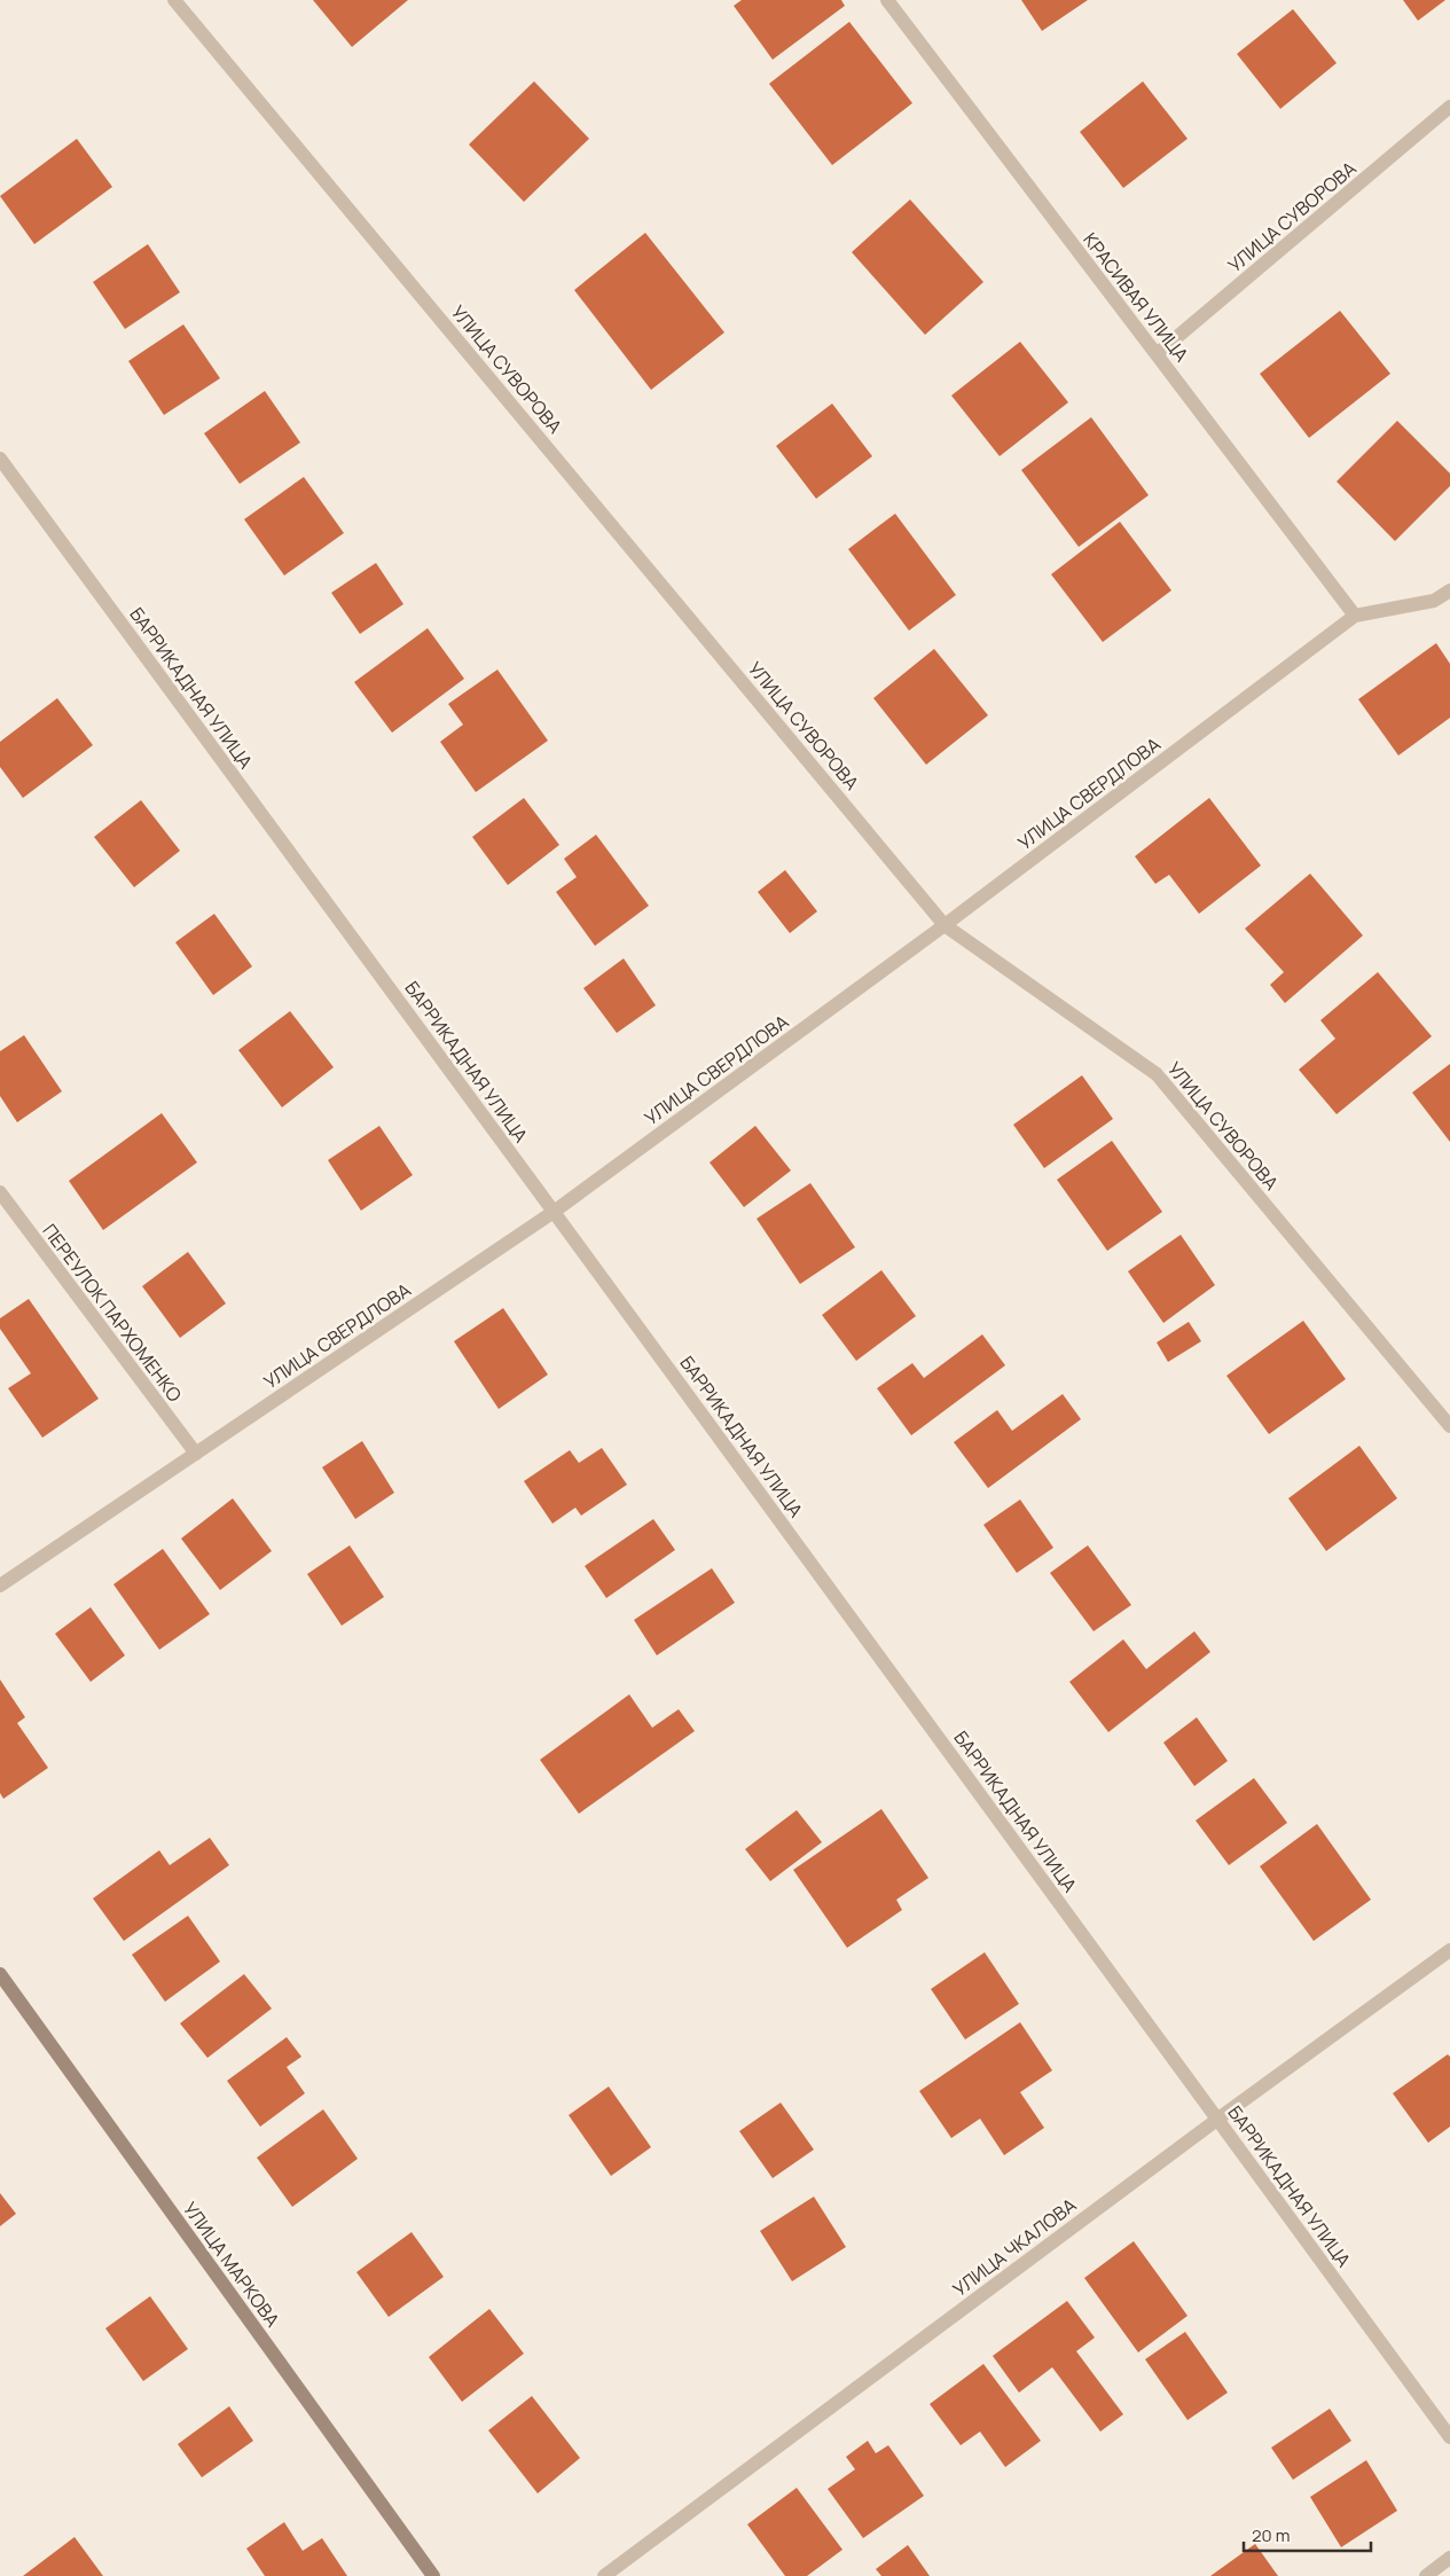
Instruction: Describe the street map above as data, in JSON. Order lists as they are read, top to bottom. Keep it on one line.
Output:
{"streets":{"street":["УЛИЦА СУВОРОВА","КРАСИВАЯ УЛИЦА","БАРРИКАДНАЯ УЛИЦА","УЛИЦА СВЕРДЛОВА","ПЕРЕУЛОК ПАРХОМЕНКО","УЛИЦА ЧКАЛОВА","УЛИЦА МАРКОВА"]},"crossings":[["УЛИЦА СУВОРОВА","КРАСИВАЯ УЛИЦА"],["УЛИЦА СУВОРОВА","УЛИЦА СВЕРДЛОВА"],["КРАСИВАЯ УЛИЦА","УЛИЦА СВЕРДЛОВА"],["БАРРИКАДНАЯ УЛИЦА","УЛИЦА СВЕРДЛОВА"],["БАРРИКАДНАЯ УЛИЦА","УЛИЦА ЧКАЛОВА"],["УЛИЦА СВЕРДЛОВА","ПЕРЕУЛОК ПАРХОМЕНКО"]],"scale_bar":"20 m"}
